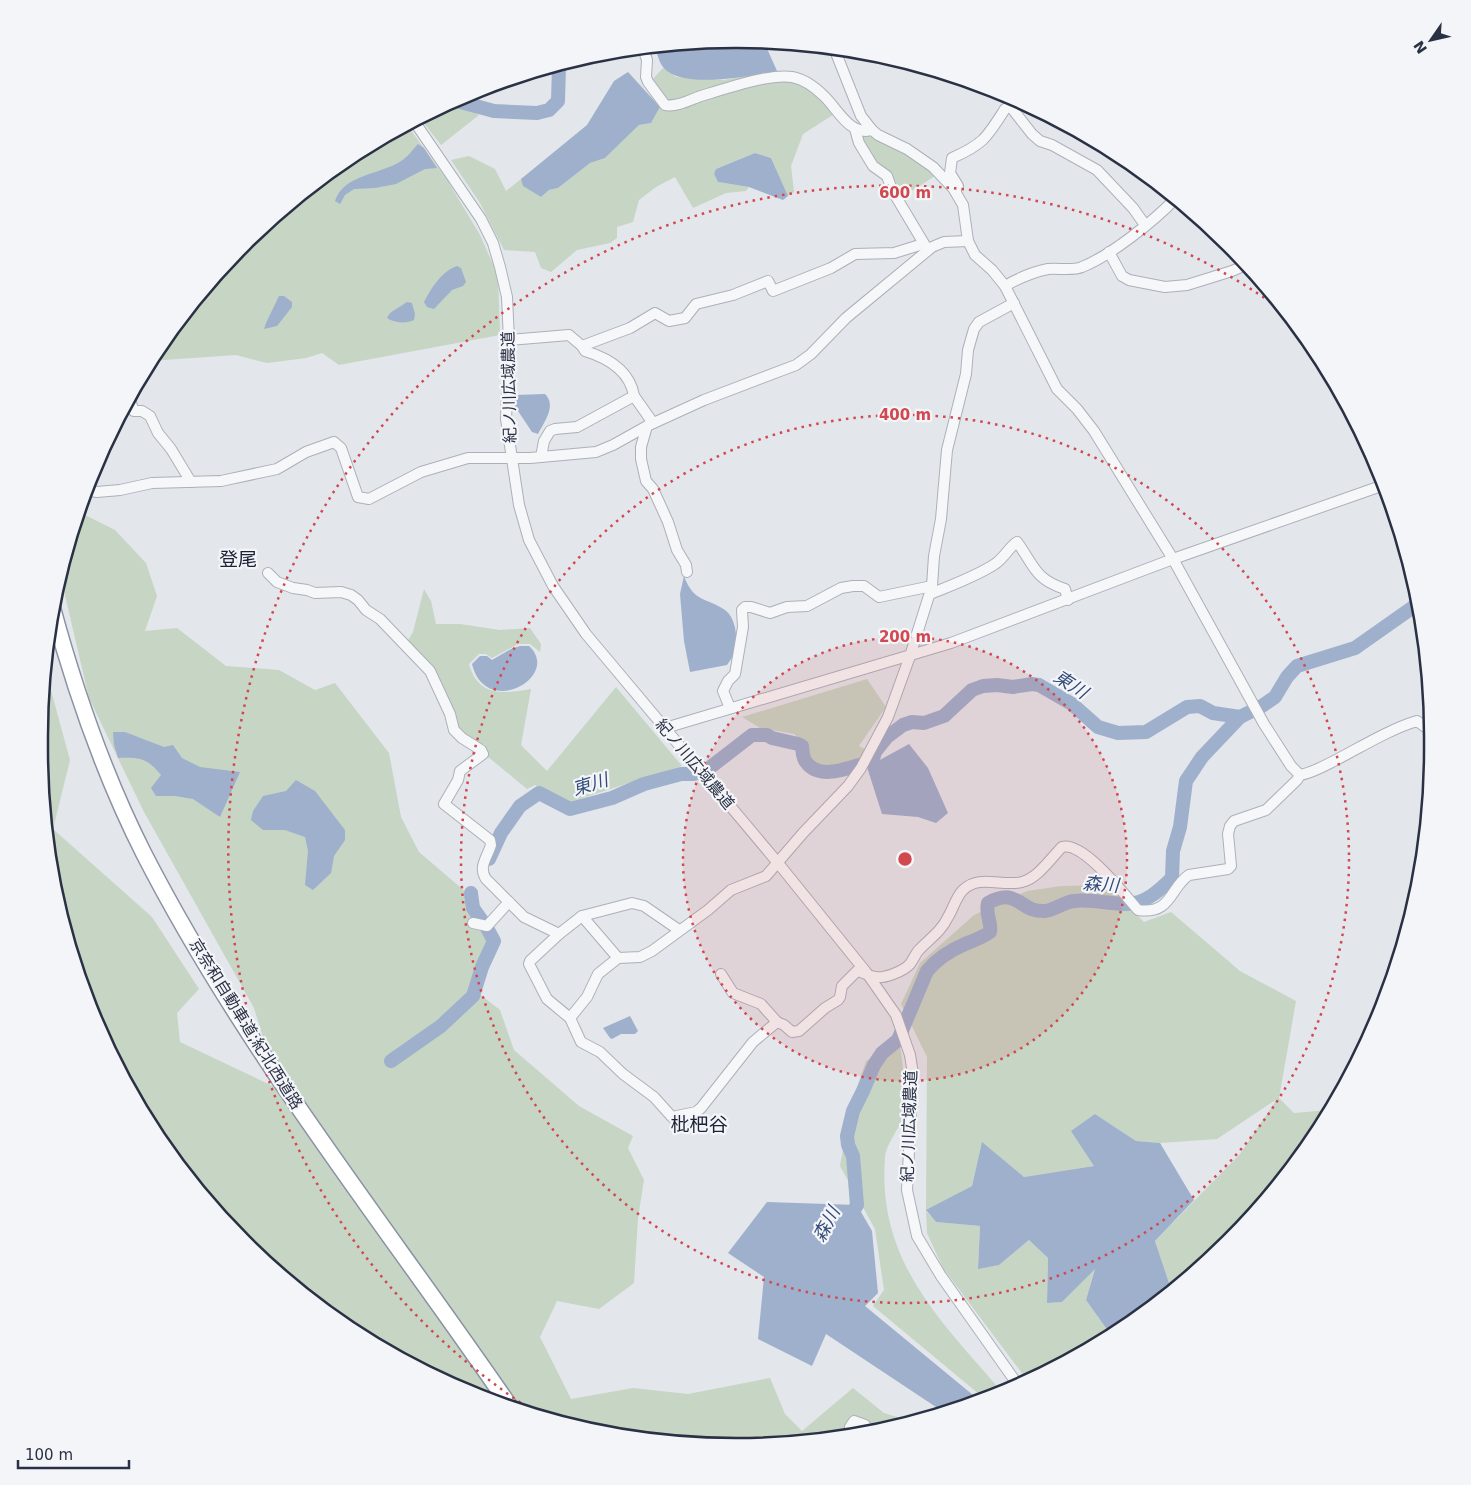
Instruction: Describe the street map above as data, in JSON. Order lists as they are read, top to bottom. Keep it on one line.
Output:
{"streets":{"highway":["京奈和自動車道;紀北西道路"],"street":["紀ノ川広域農道"]},"districts":["登尾","枇杷谷"],"water":["東川","森川"],"scale_bar":"100 m","north":"bottom left","rings":["600 m","400 m","200 m"]}
